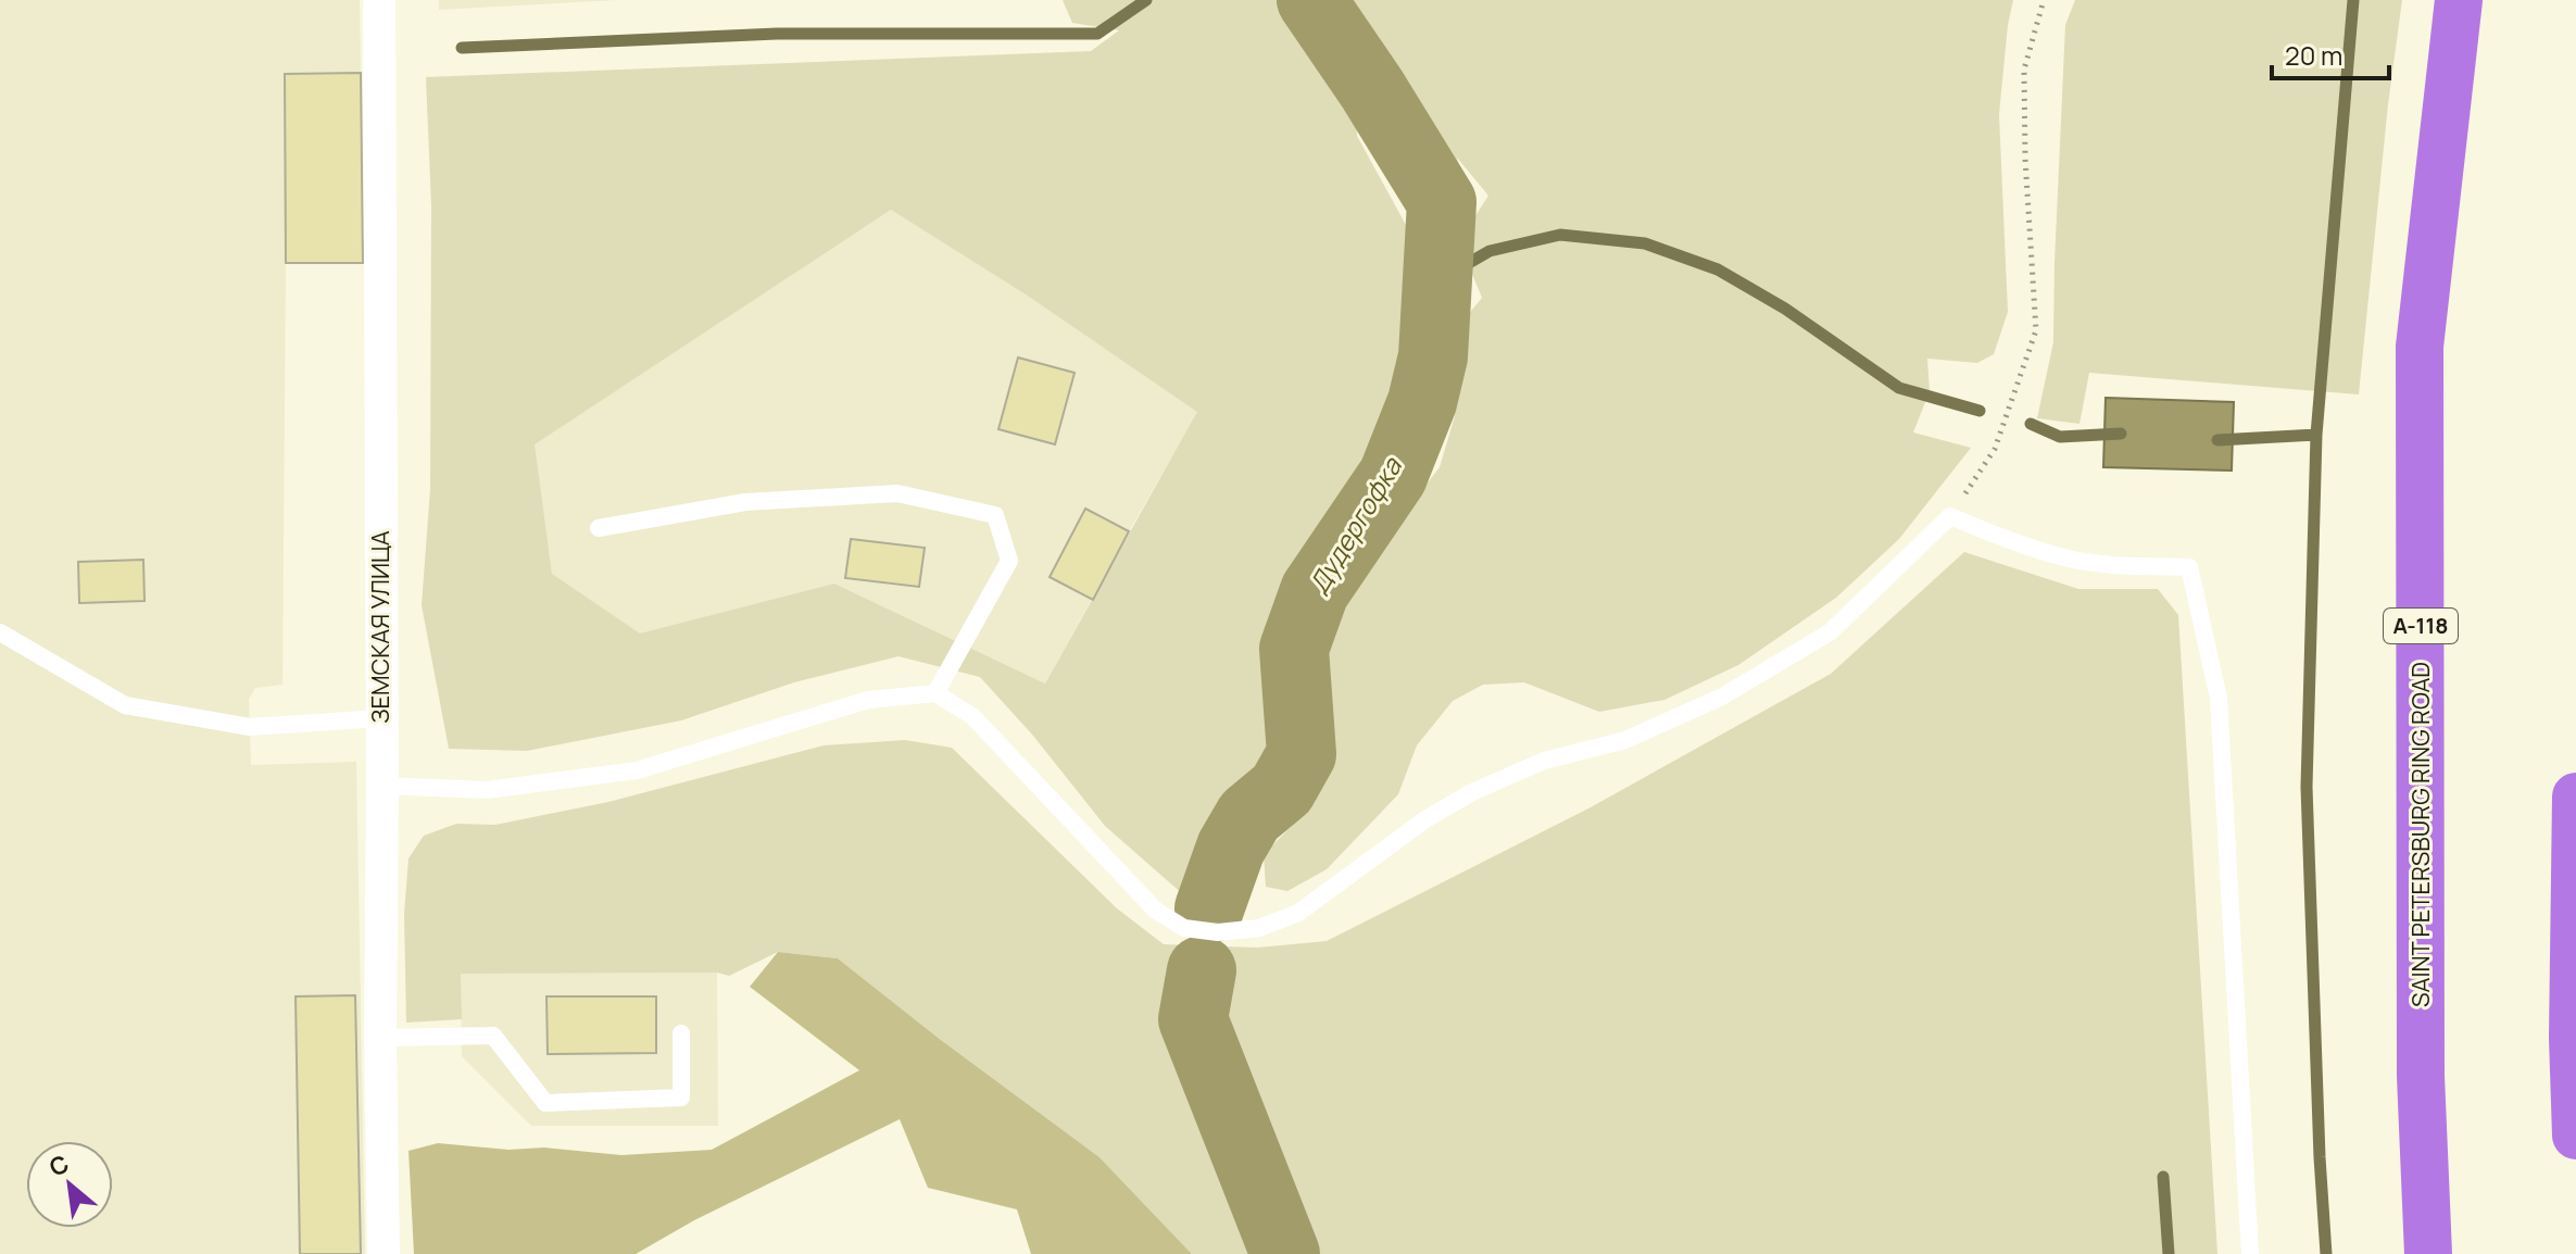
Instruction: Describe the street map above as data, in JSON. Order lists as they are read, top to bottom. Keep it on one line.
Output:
{"streets":{"highway":["А-118","SAINT PETERSBURG RING ROAD"],"street":["ЗЕМСКАЯ УЛИЦА"]},"water":["Дудергофка"],"scale_bar":"20 m","north":"top left"}
